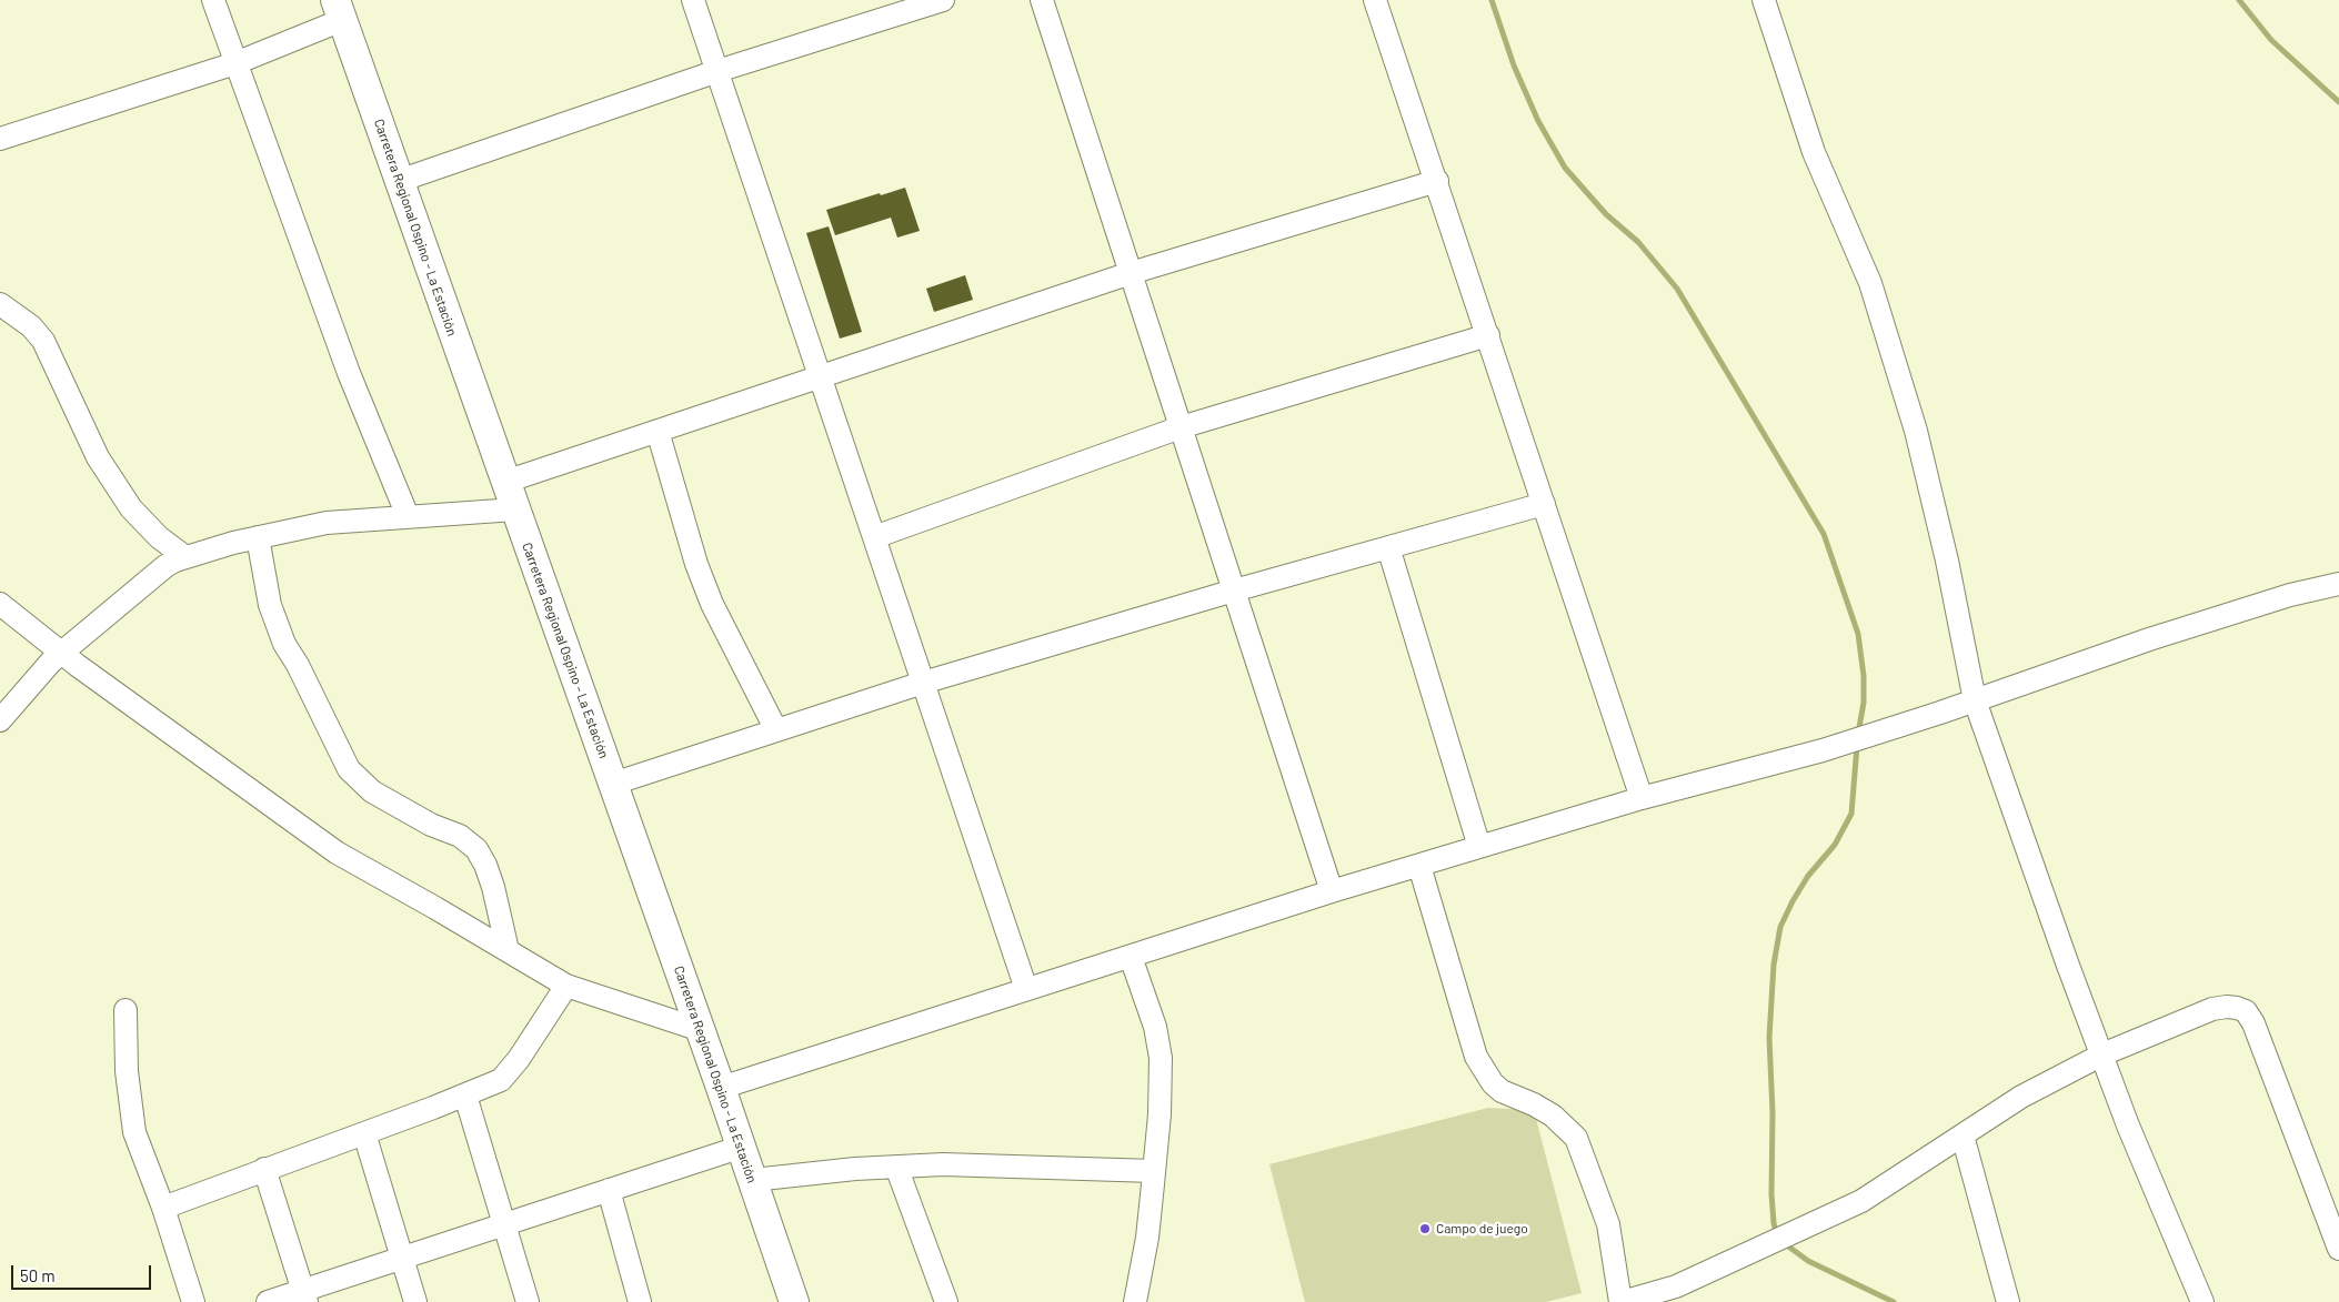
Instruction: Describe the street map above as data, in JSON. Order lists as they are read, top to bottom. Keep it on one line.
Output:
{"streets":{"main road":["Carretera Regional Ospino - La Estación"]},"places":["Campo de juego"],"scale_bar":"50 m"}
